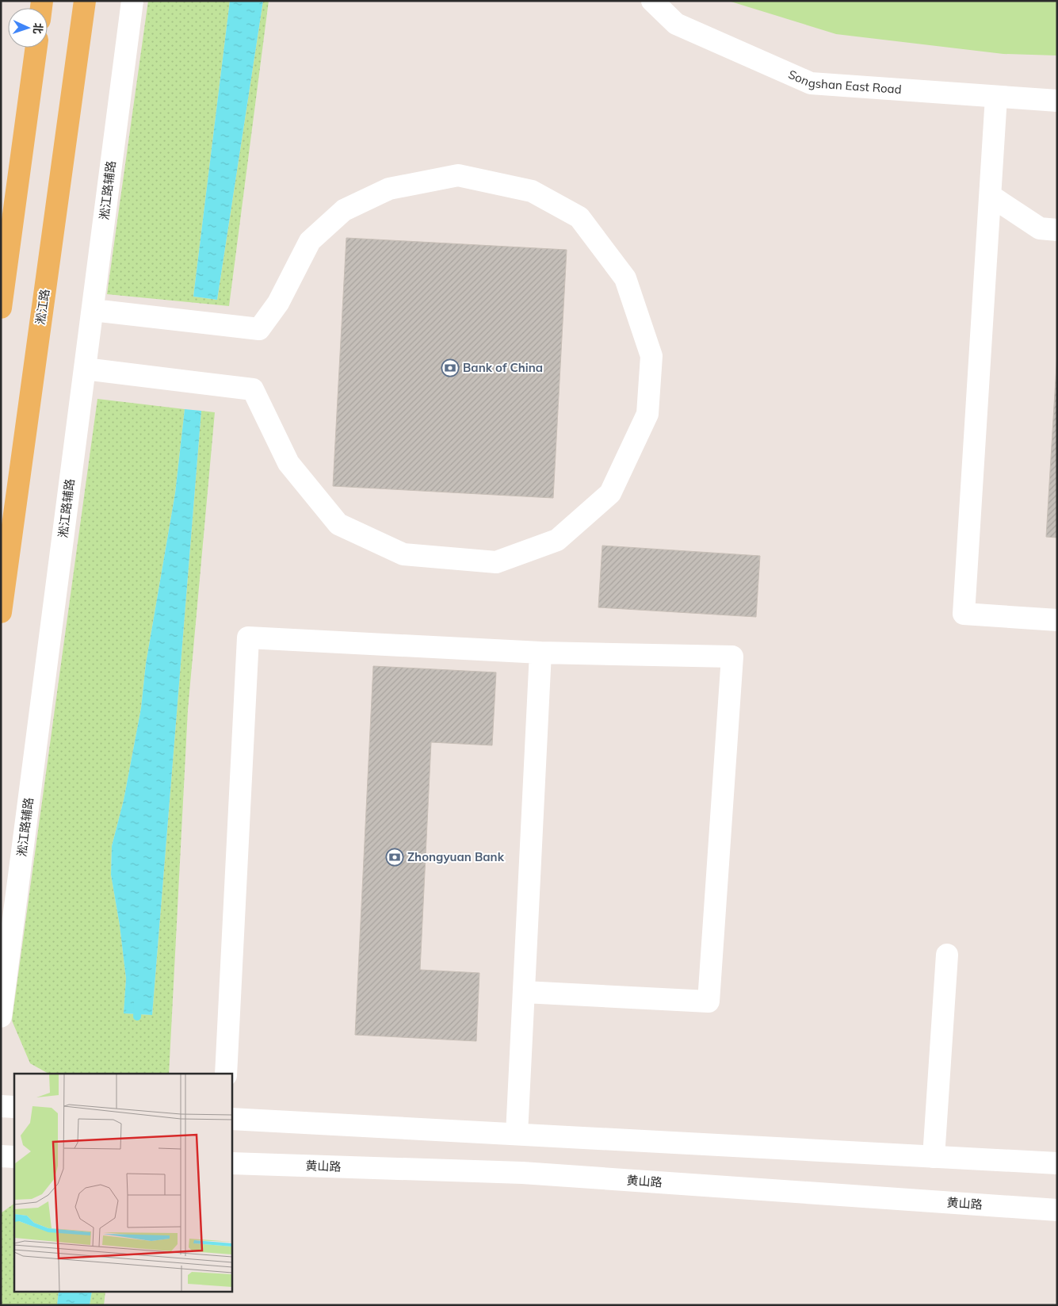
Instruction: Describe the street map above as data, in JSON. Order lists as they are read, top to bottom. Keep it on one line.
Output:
{"streets":{"main road":["淞江路"],"street":["Songshan East Road","淞江路辅路","黄山路"]},"places":{"bank":["Bank of China","Zhongyuan Bank"]},"north":"right"}
